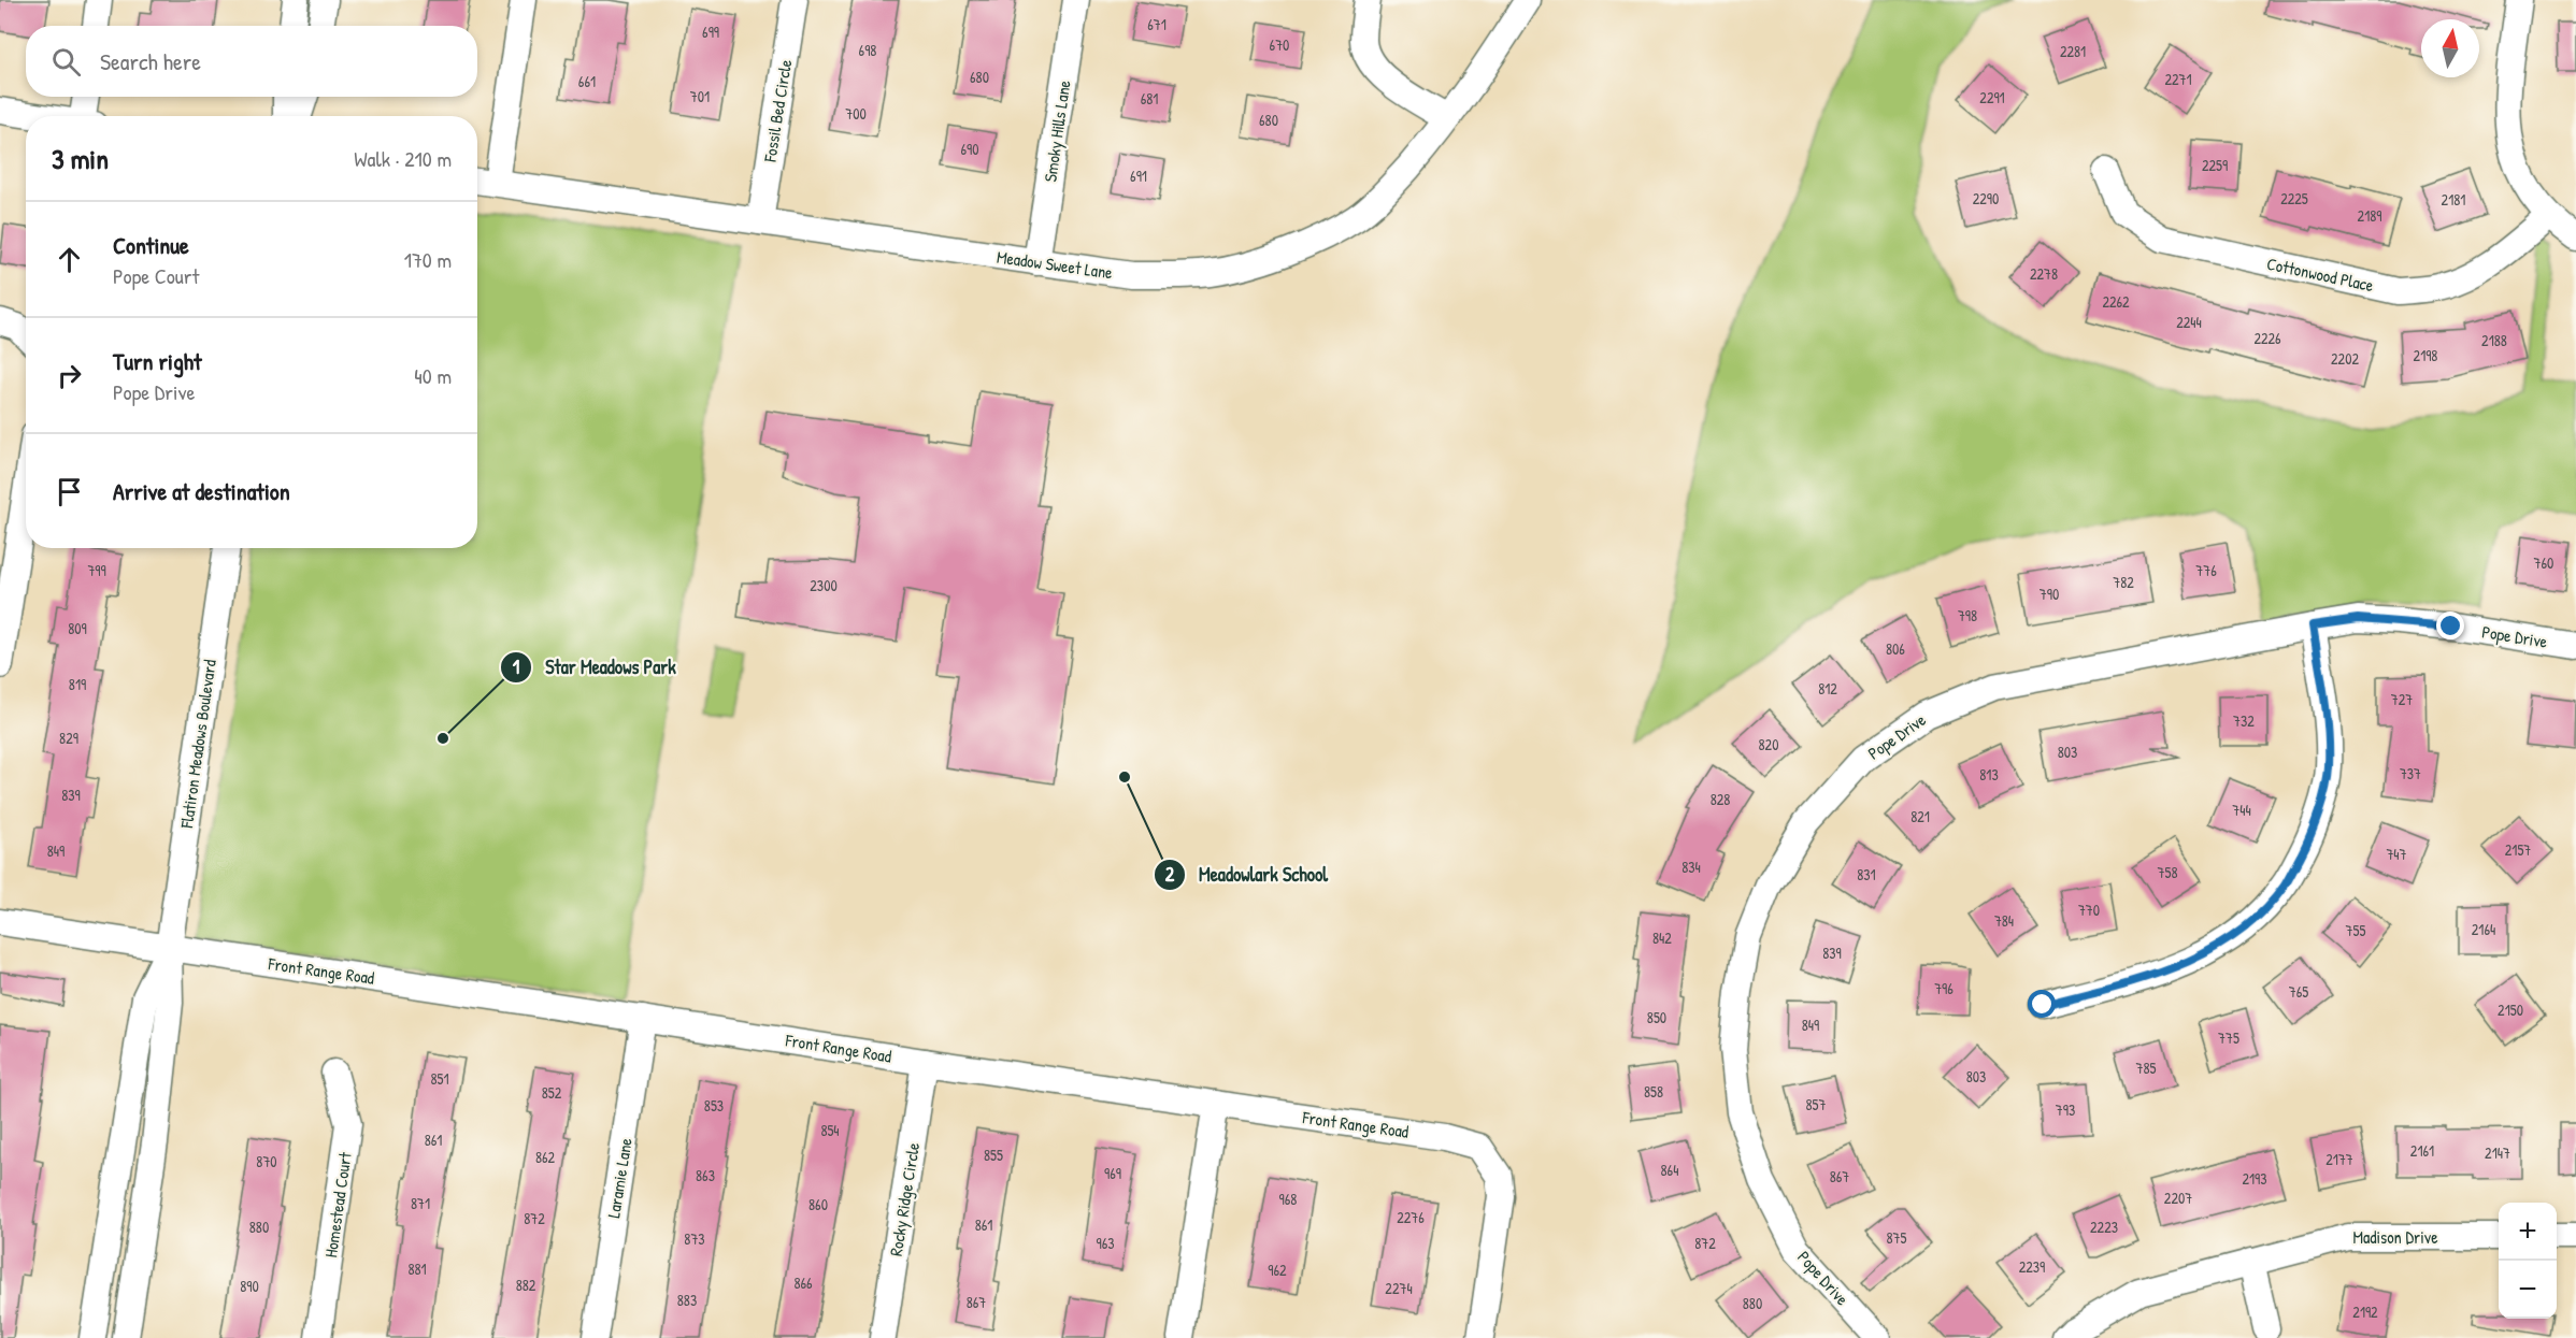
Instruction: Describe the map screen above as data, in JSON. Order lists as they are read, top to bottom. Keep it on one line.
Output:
{"streets":{"street":["Fossil Bed Circle","Smoky Hills Lane","Meadow Sweet Lane","Cottonwood Place","Pope Drive","Flatiron Meadows Boulevard","Front Range Road","Laramie Lane","Rocky Ridge Circle","Homestead Court","Madison Drive"]},"crossings":[["Fossil Bed Circle","Meadow Sweet Lane"],["Smoky Hills Lane","Meadow Sweet Lane"],["Flatiron Meadows Boulevard","Front Range Road"],["Front Range Road","Laramie Lane"],["Front Range Road","Rocky Ridge Circle"]],"places":["Star Meadows Park","Meadowlark School"],"house_numbers":["671","699","670","698","2281","680","2271","661","701","2291","681","700","680","690","2259","691","2290","2225","2181","2189","2278","2262","2244","2226","2188","2198","2202","760","799","776","782","2300","790","798","809","806","819","812","727","732","829","820","803","737","813","839","828","744","821","2157","849","747","834","758","831","770","784","2164","755","842","839","796","765","2150","850","849","775","785","803","851","858","852","857","853","793","854","861","2161","2147","855","862","2177","870","864","969","863","867","2193","2207","968","871","860","2276","872","861","880","2223","875","873","963","872","2239","881","962","866","882","890","2274","883","867","880","2192"],"north":"top","page":{"search":"Search here","heading":["3 min","Walk · 210 m"],"list":[["Continue","Pope Court","170 m"],["Turn right","Pope Drive","40 m"],"Arrive at destination"],"map_buttons":["+","−"]}}
